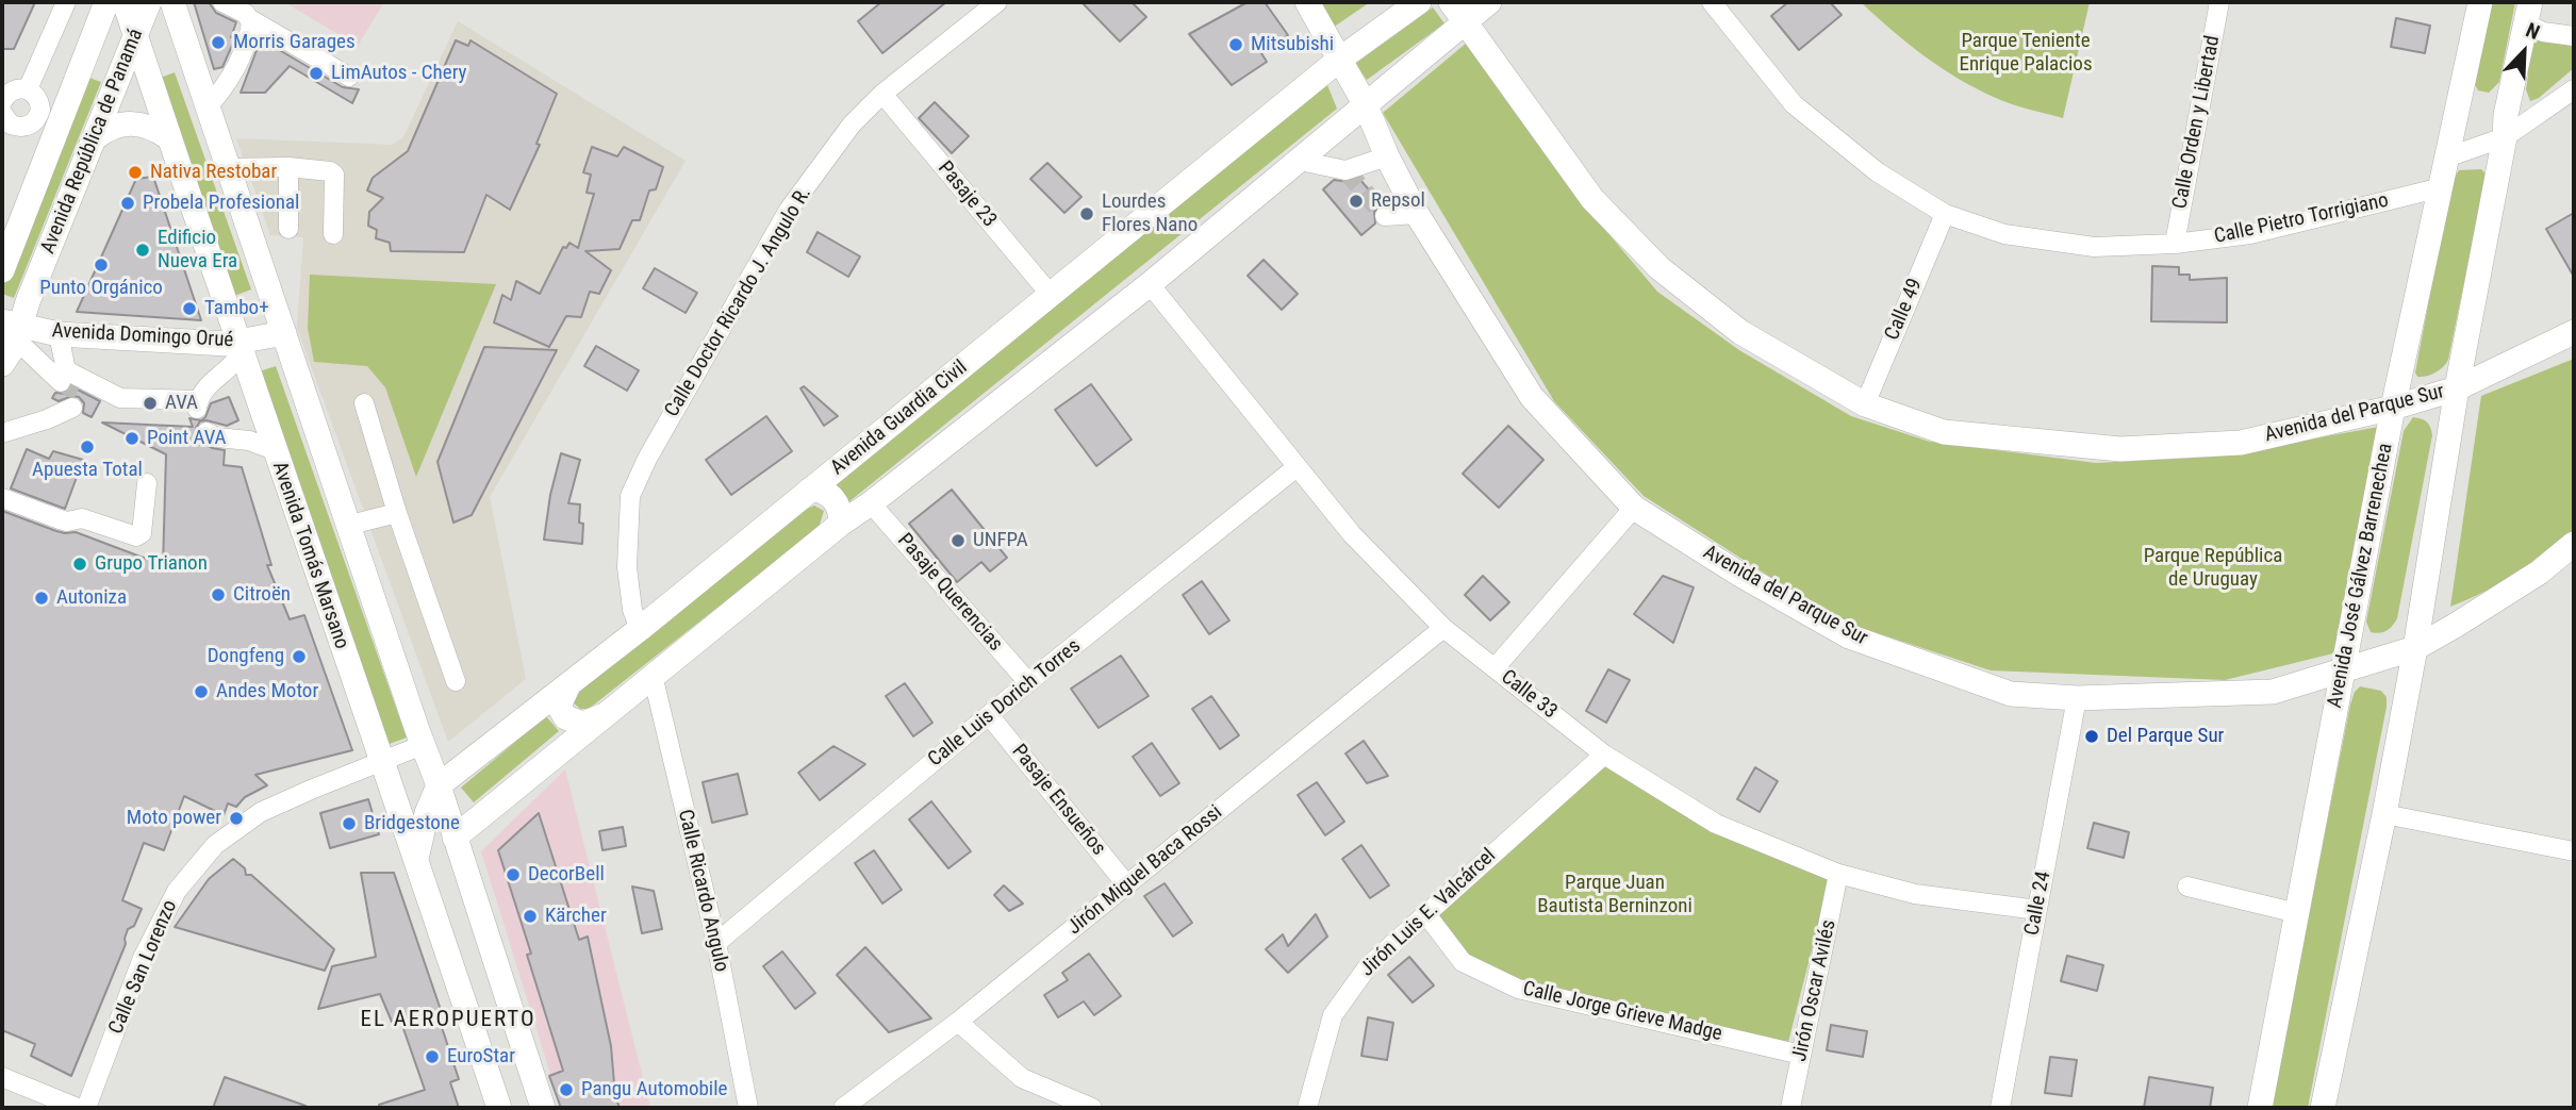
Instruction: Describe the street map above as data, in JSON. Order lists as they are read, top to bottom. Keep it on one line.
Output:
{"streets":{"main road":["Avenida República de Panamá","Avenida Domingo Orué","Avenida del Parque Sur","Avenida Guardia Civil","Avenida Tomás Marsano","Avenida José Gálvez Barrenechea"],"street":["Calle Orden y Libertad","Pasaje 23","Calle Pietro Torrigiano","Calle Doctor Ricardo J. Angulo R.","Calle 49","Pasaje Querencias","Calle 33","Calle Luis Dorich Torres","Pasaje Ensueños","Jirón Miguel Baca Rossi","Calle Ricardo Angulo","Calle 24","Jirón Luis E. Valcárcel","Calle San Lorenzo","Jirón Oscar Avilés","Calle Jorge Grieve Madge"]},"crossings":[["Calle Orden y Libertad","Calle Pietro Torrigiano"],["Avenida República de Panamá","Avenida Domingo Orué"],["Avenida República de Panamá","Avenida Tomás Marsano"],["Pasaje 23","Calle Doctor Ricardo J. Angulo R."],["Pasaje 23","Avenida Guardia Civil"],["Calle Pietro Torrigiano","Calle 49"],["Calle Pietro Torrigiano","Avenida José Gálvez Barrenechea"],["Calle Doctor Ricardo J. Angulo R.","Avenida Guardia Civil"],["Calle 49","Avenida del Parque Sur"],["Avenida Domingo Orué","Avenida Tomás Marsano"],["Avenida del Parque Sur","Avenida Guardia Civil"],["Avenida del Parque Sur","Avenida José Gálvez Barrenechea"],["Avenida del Parque Sur","Calle 24"],["Avenida Tomás Marsano","Calle San Lorenzo"],["Pasaje Querencias","Calle Luis Dorich Torres"],["Calle 33","Calle Luis Dorich Torres"],["Calle 33","Jirón Miguel Baca Rossi"],["Calle 33","Calle 24"],["Calle 33","Jirón Luis E. Valcárcel"],["Calle 33","Jirón Oscar Avilés"],["Calle Luis Dorich Torres","Pasaje Ensueños"],["Calle Luis Dorich Torres","Calle Ricardo Angulo"],["Pasaje Ensueños","Jirón Miguel Baca Rossi"],["Jirón Luis E. Valcárcel","Calle Jorge Grieve Madge"],["Jirón Oscar Avilés","Calle Jorge Grieve Madge"]],"districts":["EL AEROPUERTO"],"parks":["Parque Teniente Enrique Palacios","Parque República de Uruguay","Parque Juan Bautista Berninzoni"],"places":["Morris Garages","Mitsubishi","LimAutos - Chery","Nativa Restobar","Repsol","Probela Profesional","Lourdes Flores Nano","Edificio Nueva Era","Punto Orgánico","Tambo+","AVA","Point AVA","Apuesta Total","UNFPA","Grupo Trianon","Citroën","Autoniza","Dongfeng","Andes Motor","Del Parque Sur","Moto power","Bridgestone","DecorBell","Kärcher","EuroStar","Pangu Automobile"],"north":"top right"}
